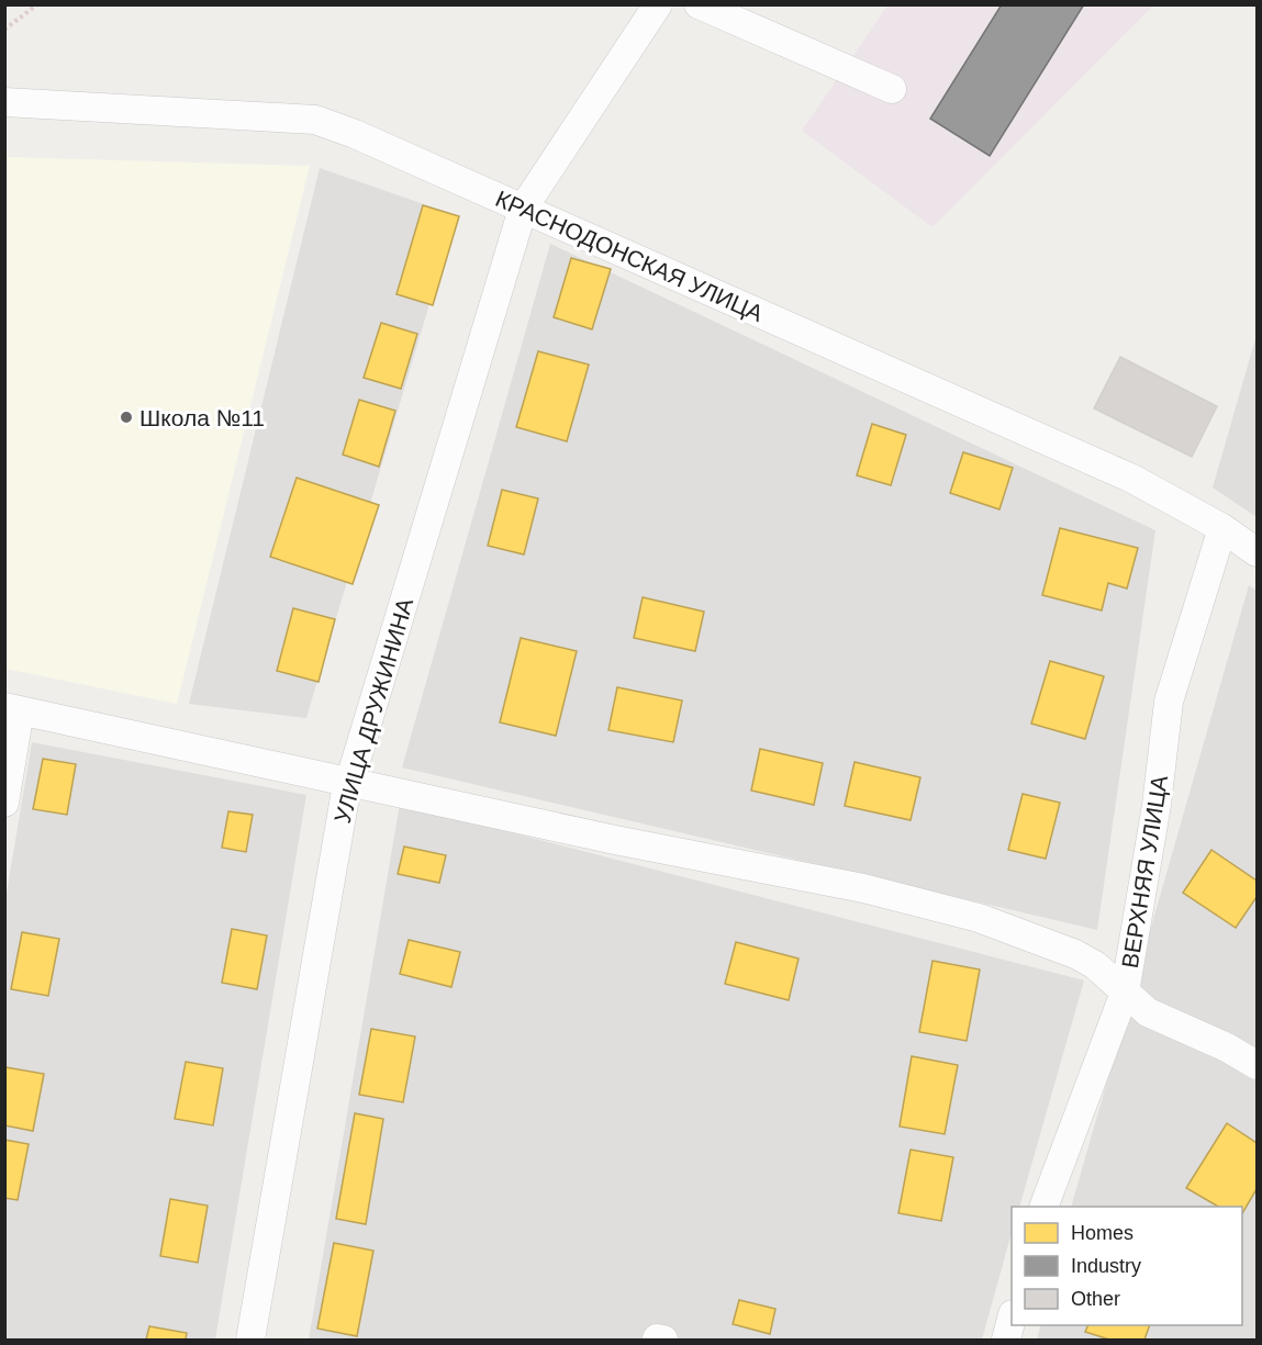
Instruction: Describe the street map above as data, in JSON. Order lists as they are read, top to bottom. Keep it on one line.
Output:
{"streets":{"street":["КРАСНОДОНСКАЯ УЛИЦА","УЛИЦА ДРУЖИНИНА","ВЕРХНЯЯ УЛИЦА"]},"crossings":[["КРАСНОДОНСКАЯ УЛИЦА","УЛИЦА ДРУЖИНИНА"],["КРАСНОДОНСКАЯ УЛИЦА","ВЕРХНЯЯ УЛИЦА"]],"places":["Школа №11"],"legend":["Homes","Industry","Other"]}
